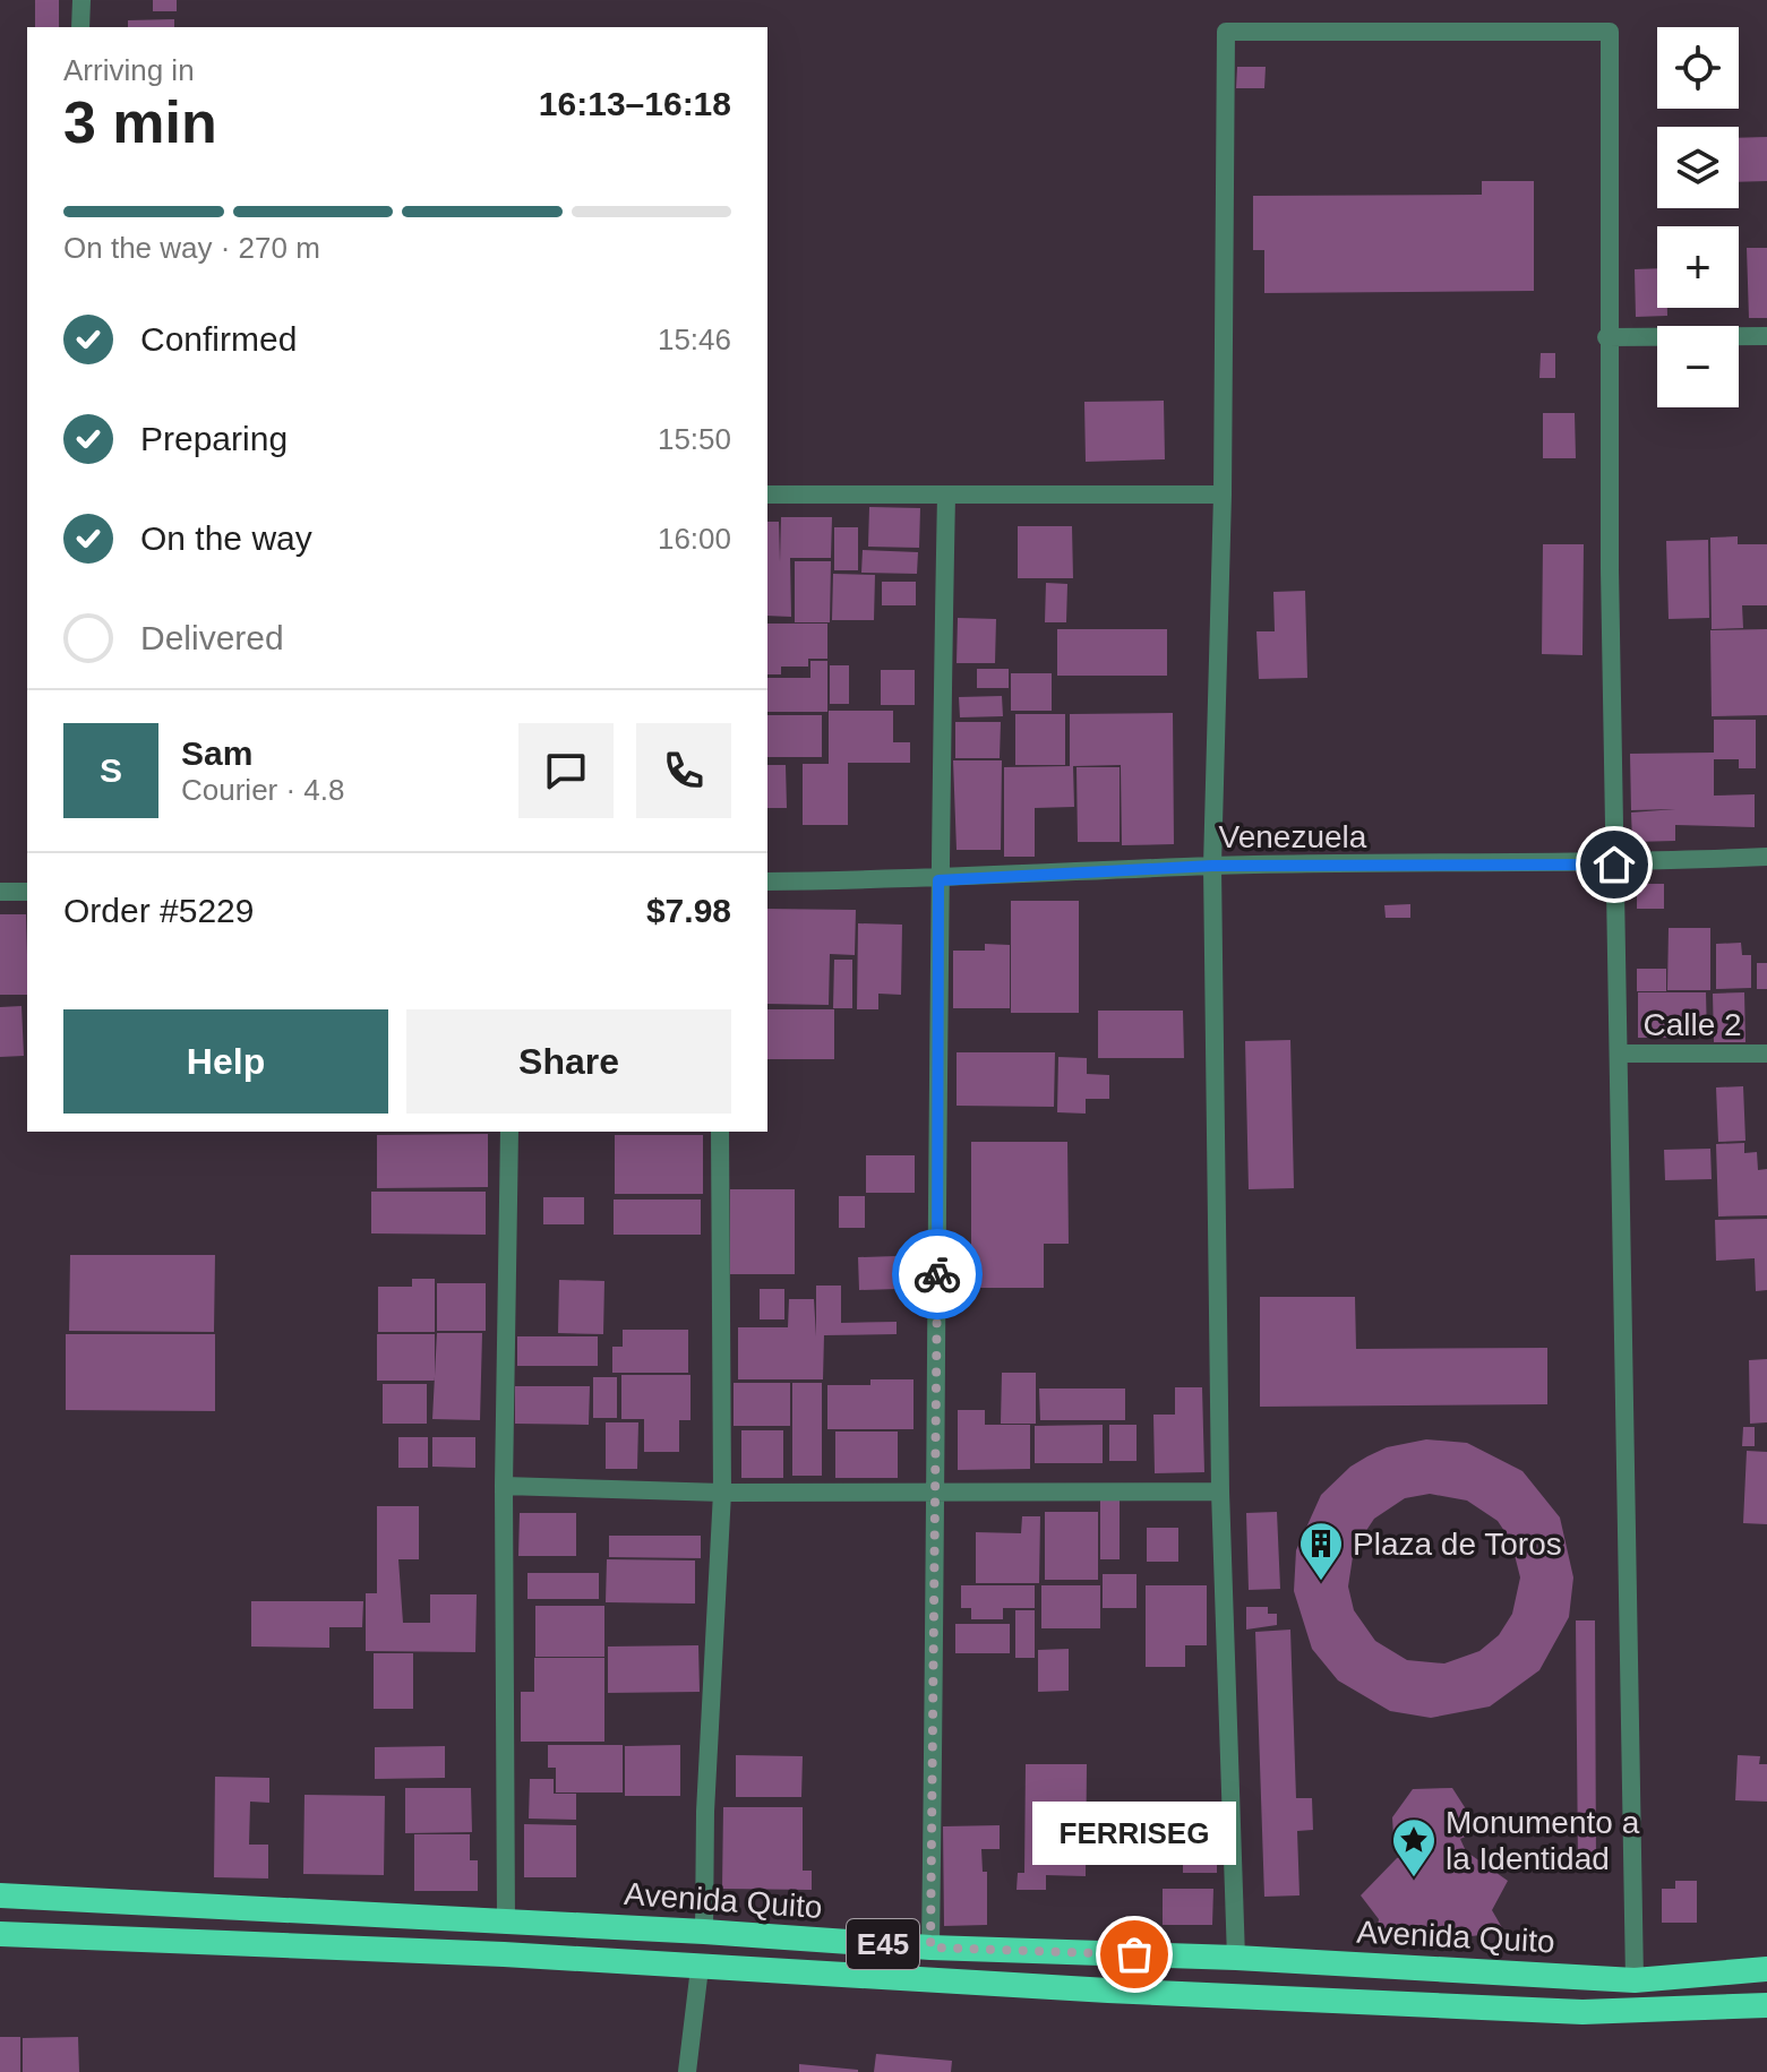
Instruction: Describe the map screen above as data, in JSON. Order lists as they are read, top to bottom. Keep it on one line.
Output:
{"streets":{"highway":["Avenida Quito","E45"],"street":["Venezuela","Calle 2"]},"places":{"building":["Plaza de Toros"],"place":["Monumento a la Identidad"],"other":["FERRISEG"]},"page":{"map_buttons":["+","−"],"heading":["3 min","Arriving in","16:13–16:18"],"panel":["Sam","Courier · 4.8","Order #5229","$7.98"],"bar":"On the way · 270 m","list":[["Confirmed","15:46"],["Preparing","15:50"],["On the way","16:00"],"Delivered"],"round":"S","buttons":["Help","Share"],"bubble":"FERRISEG"}}
